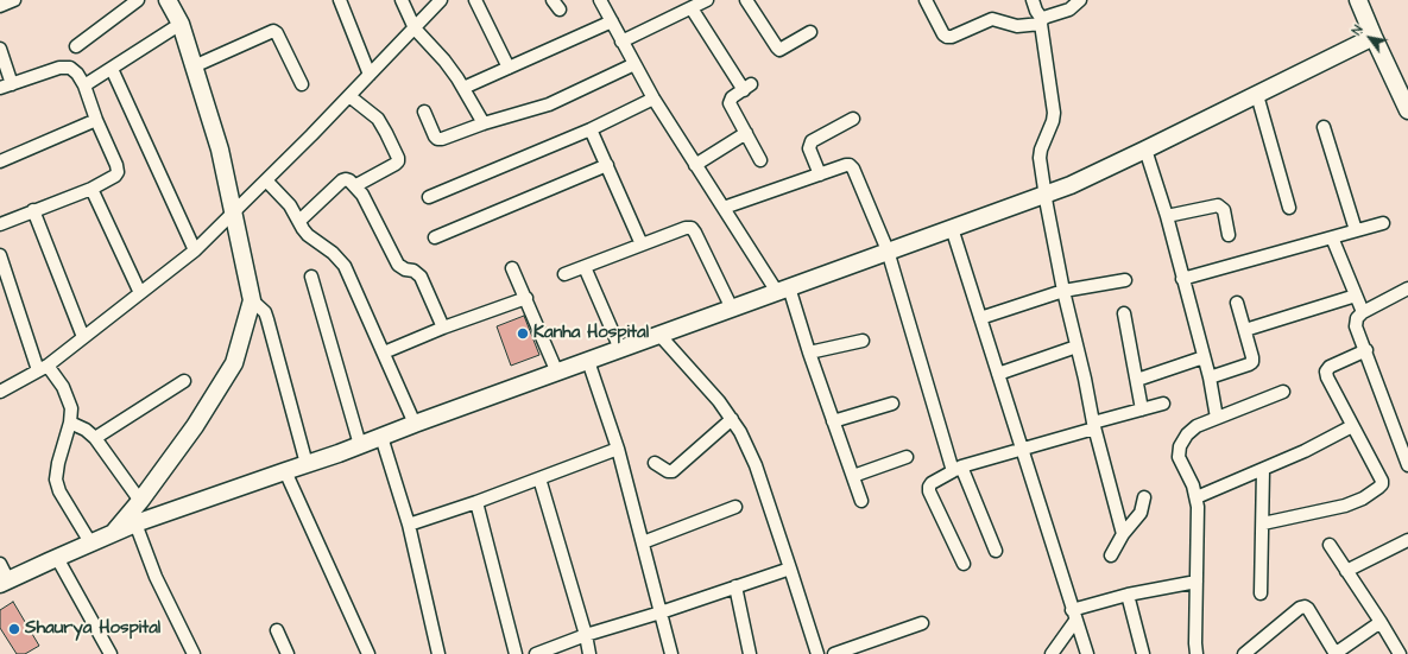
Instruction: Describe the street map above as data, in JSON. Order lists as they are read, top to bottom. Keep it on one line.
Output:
{"places":["Kanha Hospital","Shaurya Hospital"],"north":"top left"}
